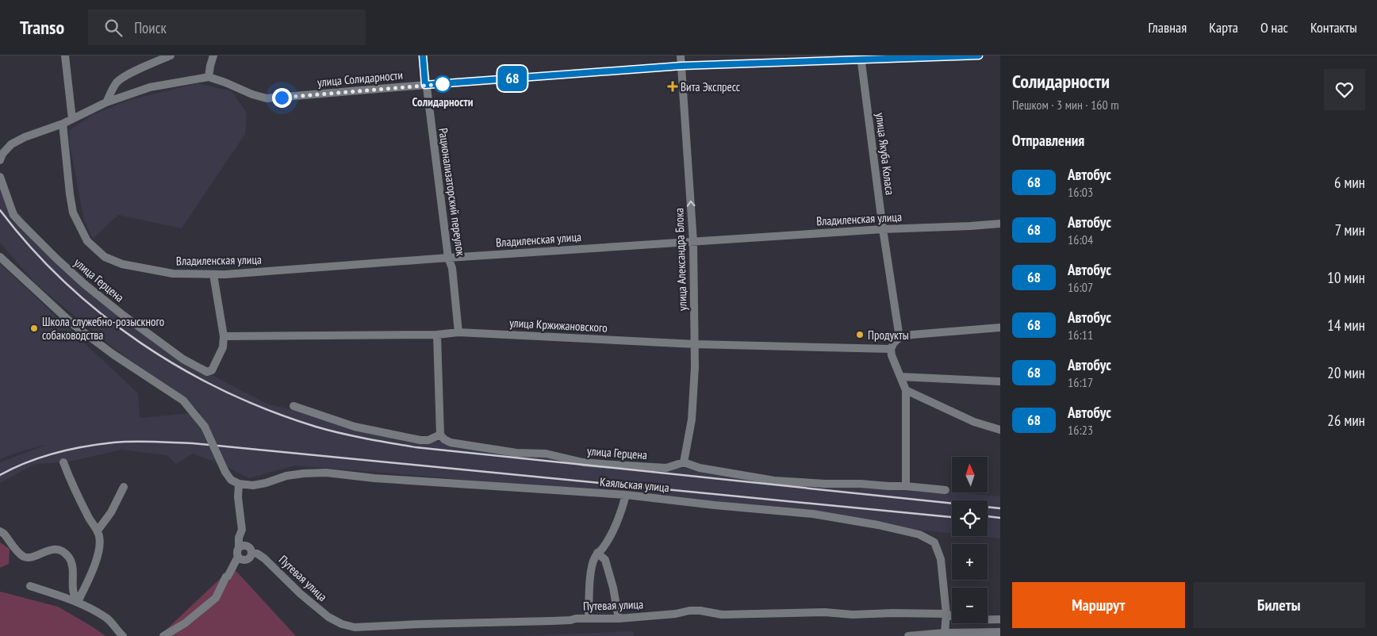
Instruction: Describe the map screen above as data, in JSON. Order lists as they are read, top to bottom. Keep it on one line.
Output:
{"streets":{"street":["улица Солидарности","улица Якуба Коласа","Рационализаторский переулок","Владиленская улица","улица Александра Блока","улица Герцена","улица Кржижановского","Каяльская улица","Путевая улица"]},"crossings":[["улица Солидарности","улица Якуба Коласа"],["улица Солидарности","Рационализаторский переулок"],["улица Солидарности","Владиленская улица"],["улица Солидарности","улица Александра Блока"],["улица Якуба Коласа","Владиленская улица"],["Рационализаторский переулок","Владиленская улица"],["Рационализаторский переулок","улица Кржижановского"],["Владиленская улица","улица Александра Блока"],["улица Александра Блока","улица Герцена"],["улица Александра Блока","улица Кржижановского"],["улица Герцена","улица Кржижановского"],["Каяльская улица","Путевая улица"]],"one_way":["улица Александра Блока"],"places":{"other":["Солидарности","Школа служебно-розыскного собаководства","Продукты"],"health":["Вита Экспресс"]},"lines":["bus line 68"],"north":"top","page":{"header":"Transo","search":"Поиск","nav":["Главная","Карта","О нас","Контакты"],"on_map":"68","heading":[["Солидарности","Пешком · 3 мин · 160 m"],"Отправления"],"list":[{"mark":"68","name":"Автобус","note":"16:03","value":"6 мин"},{"mark":"68","name":"Автобус","note":"16:04","value":"7 мин"},{"mark":"68","name":"Автобус","note":"16:07","value":"10 мин"},{"mark":"68","name":"Автобус","note":"16:11","value":"14 мин"},{"mark":"68","name":"Автобус","note":"16:17","value":"20 мин"},{"mark":"68","name":"Автобус","note":"16:23","value":"26 мин"}],"map_buttons":["+","−"],"buttons":["Маршрут","Билеты"]}}
